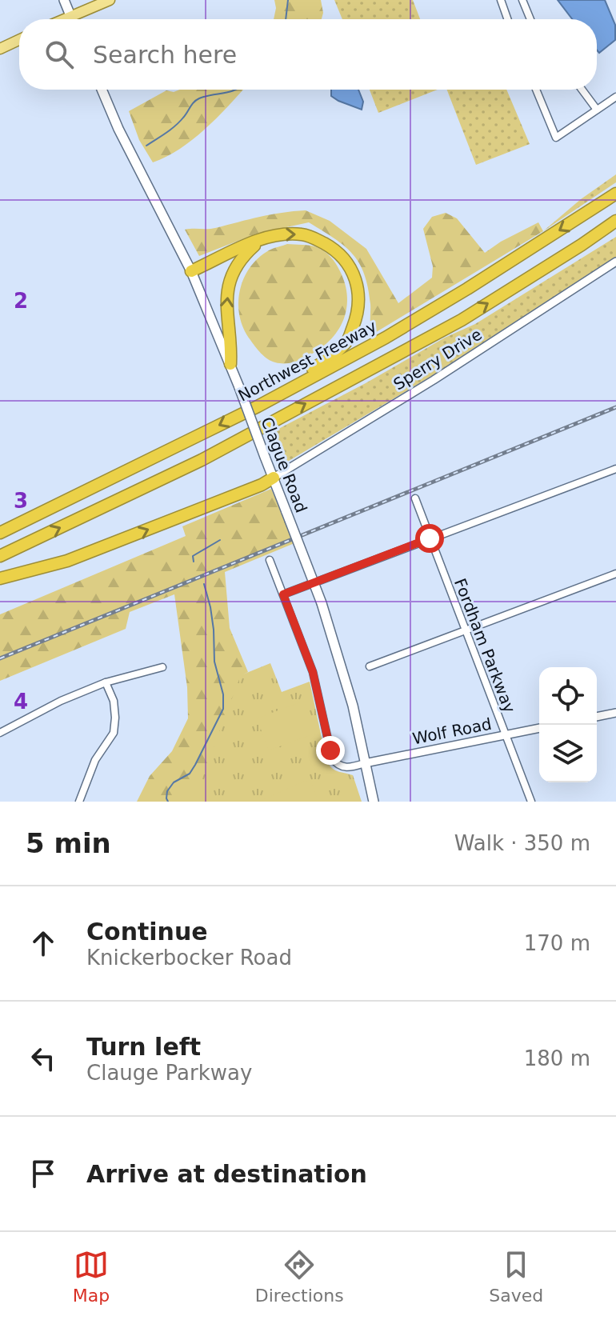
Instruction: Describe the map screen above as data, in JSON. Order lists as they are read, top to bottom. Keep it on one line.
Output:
{"streets":{"highway":["Northwest Freeway"],"main road":["Clague Road"],"street":["Sperry Drive","Fordham Parkway","Wolf Road"]},"crossings":[["Sperry Drive","Clague Road"],["Clague Road","Wolf Road"],["Fordham Parkway","Wolf Road"]],"page":{"search":"Search here","heading":["5 min","Walk · 350 m"],"list":[["Continue","Knickerbocker Road","170 m"],["Turn left","Clauge Parkway","180 m"],"Arrive at destination"],"nav":["Map","Directions","Saved"]},"grid":{"rows":["2","3","4"]}}
